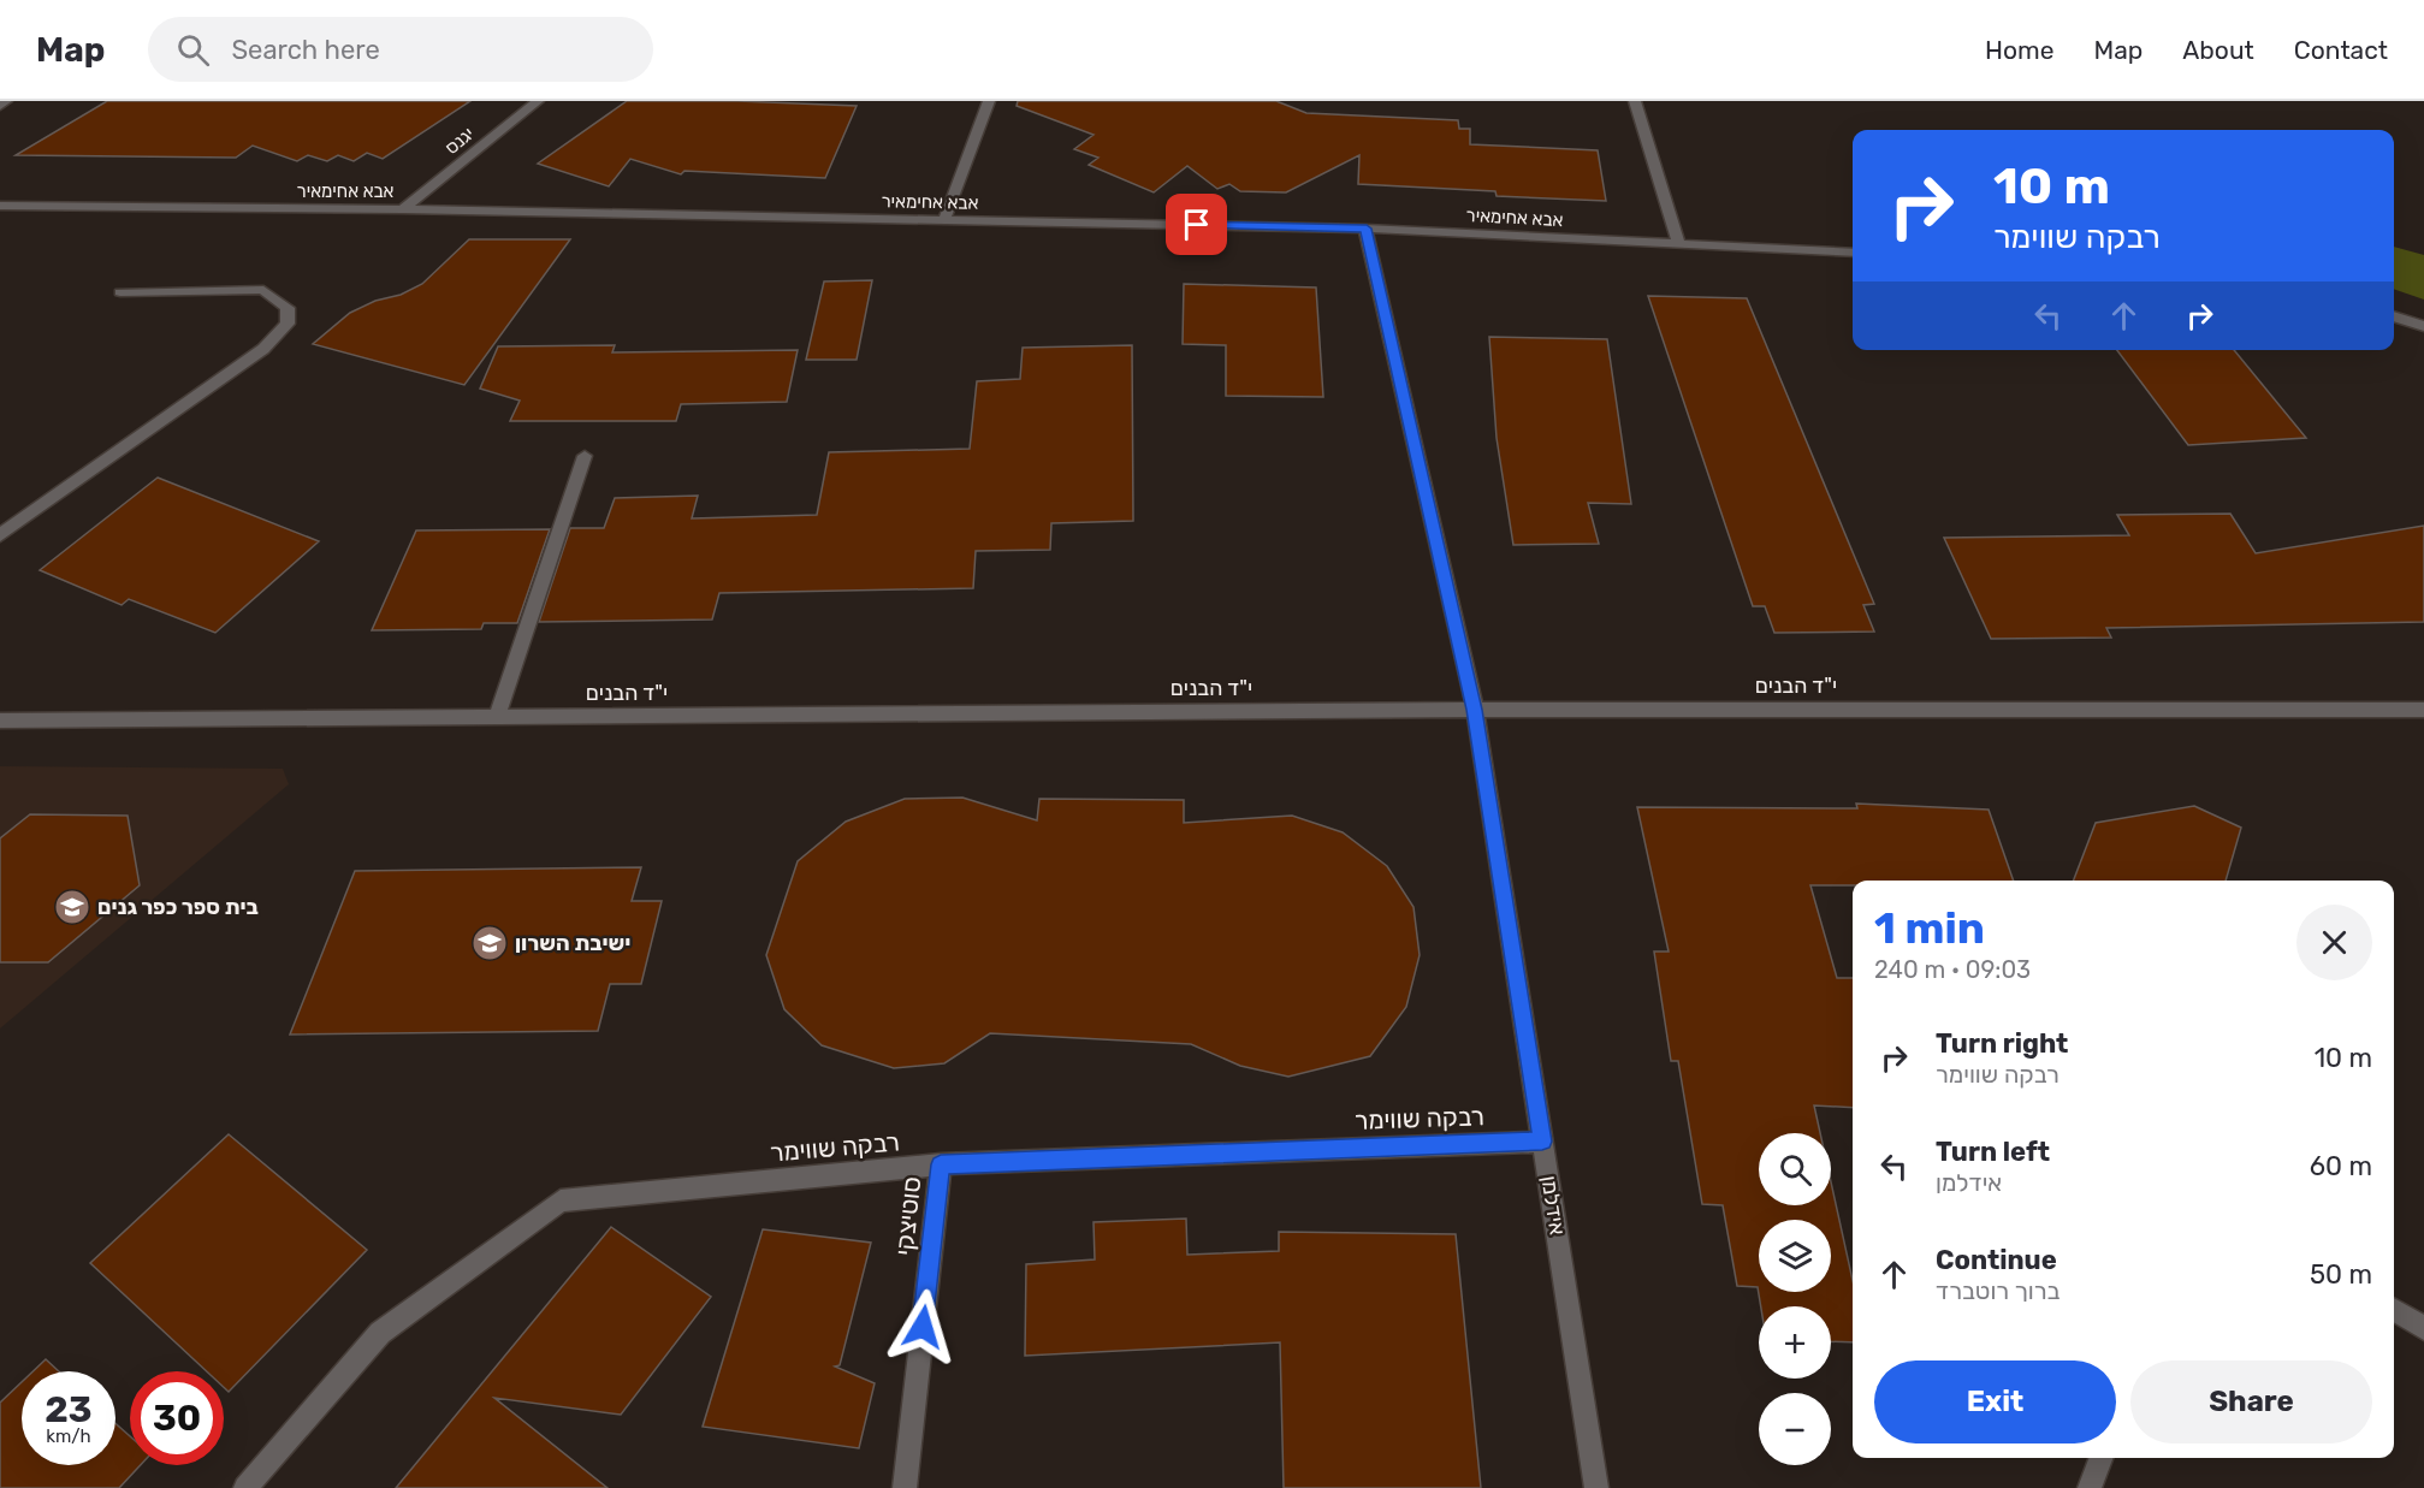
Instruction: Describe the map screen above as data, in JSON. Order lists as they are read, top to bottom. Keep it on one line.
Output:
{"streets":{"street":["יגנס","אבא אחימאיר","י\"ד הבנים","רבקה שווימר","אידלמן","סוטיצקי"]},"crossings":[["יגנס","אבא אחימאיר"],["אבא אחימאיר","אידלמן"],["י\"ד הבנים","אידלמן"],["רבקה שווימר","אידלמן"],["רבקה שווימר","סוטיצקי"]],"places":{"school or university":["בית ספר כפר גנים","ישיבת השרון"]},"page":{"header":"Map","search":"Search here","nav":["Home","Map","About","Contact"],"turn":["10 m","רבקה שווימר"],"heading":["1 min","240 m · 09:03"],"list":[{"name":"Turn right","note":"רבקה שווימר","value":"10 m"},{"name":"Turn left","note":"אידלמן","value":"60 m"},{"name":"Continue","note":"ברוך רוטברד","value":"50 m"}],"map_buttons":["+","−"],"buttons":["Exit","Share"],"speed":"23 km/h","limit":"30"}}
